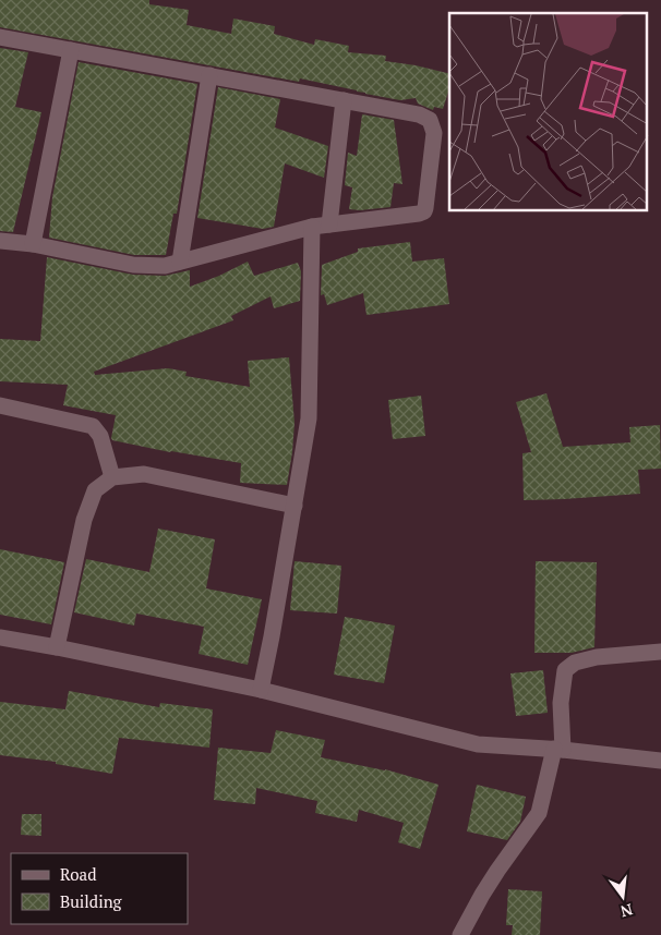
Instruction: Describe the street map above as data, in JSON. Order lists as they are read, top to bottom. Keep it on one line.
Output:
{"legend":["Road","Building"],"north":"bottom"}
